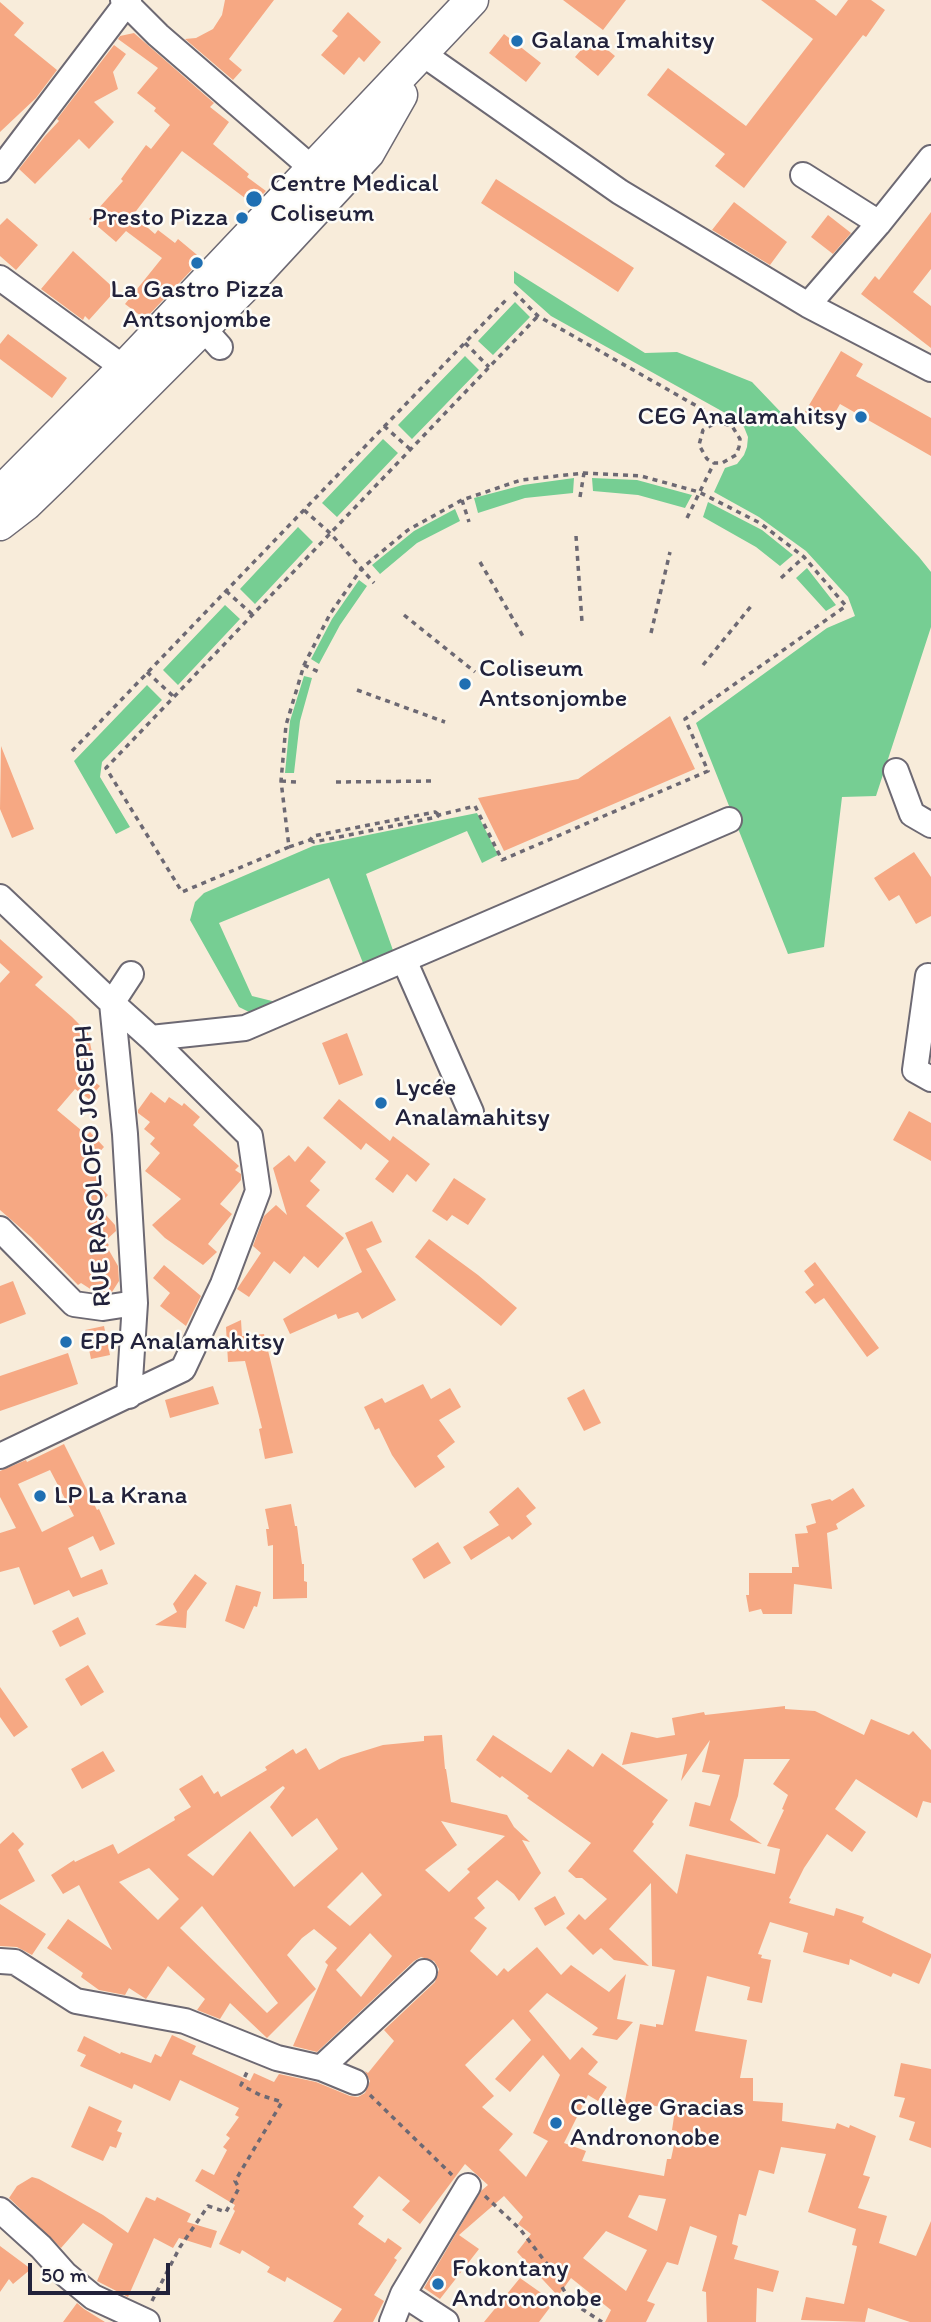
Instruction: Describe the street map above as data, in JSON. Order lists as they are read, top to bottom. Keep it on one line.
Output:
{"streets":{"street":["RUE RASOLOFO JOSEPH"]},"places":["Galana Imahitsy","Centre Medical Coliseum","Presto Pizza","La Gastro Pizza Antsonjombe","CEG Analamahitsy","Coliseum Antsonjombe","Lycée Analamahitsy","EPP Analamahitsy","LP La Krana","Collège Gracias Andrononobe","Fokontany Andrononobe"],"scale_bar":"50 m"}
